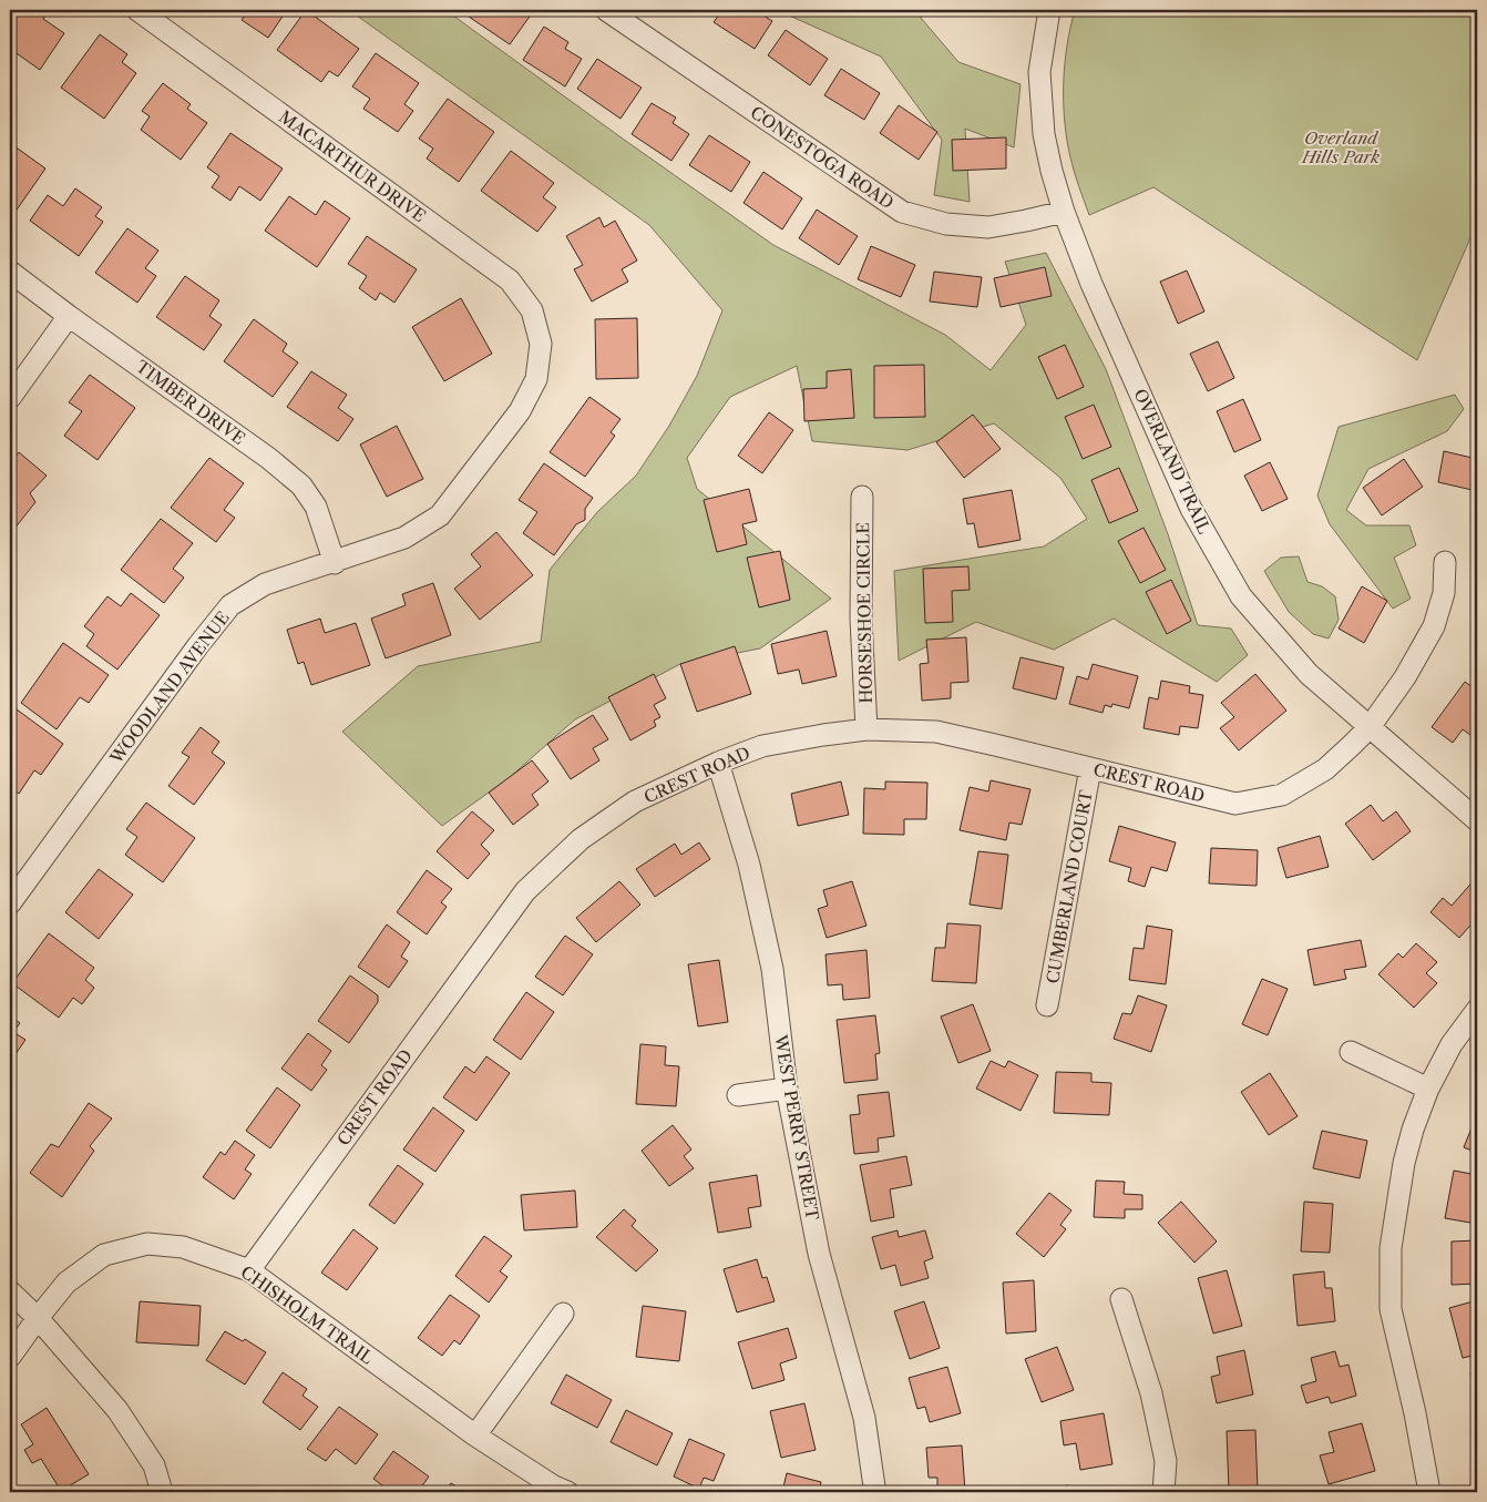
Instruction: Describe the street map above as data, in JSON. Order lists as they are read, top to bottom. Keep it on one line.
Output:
{"streets":{"street":["CONESTOGA ROAD","MACARTHUR DRIVE","TIMBER DRIVE","OVERLAND TRAIL","HORSESHOE CIRCLE","WOODLAND AVENUE","CREST ROAD","CUMBERLAND COURT","WEST PERRY STREET","CHISHOLM TRAIL"]},"crossings":[["CONESTOGA ROAD","OVERLAND TRAIL"],["MACARTHUR DRIVE","WOODLAND AVENUE"],["TIMBER DRIVE","WOODLAND AVENUE"],["OVERLAND TRAIL","CREST ROAD"],["HORSESHOE CIRCLE","CREST ROAD"],["CREST ROAD","CUMBERLAND COURT"],["CREST ROAD","WEST PERRY STREET"],["CREST ROAD","CHISHOLM TRAIL"]],"parks":["Overland Hills Park"]}
